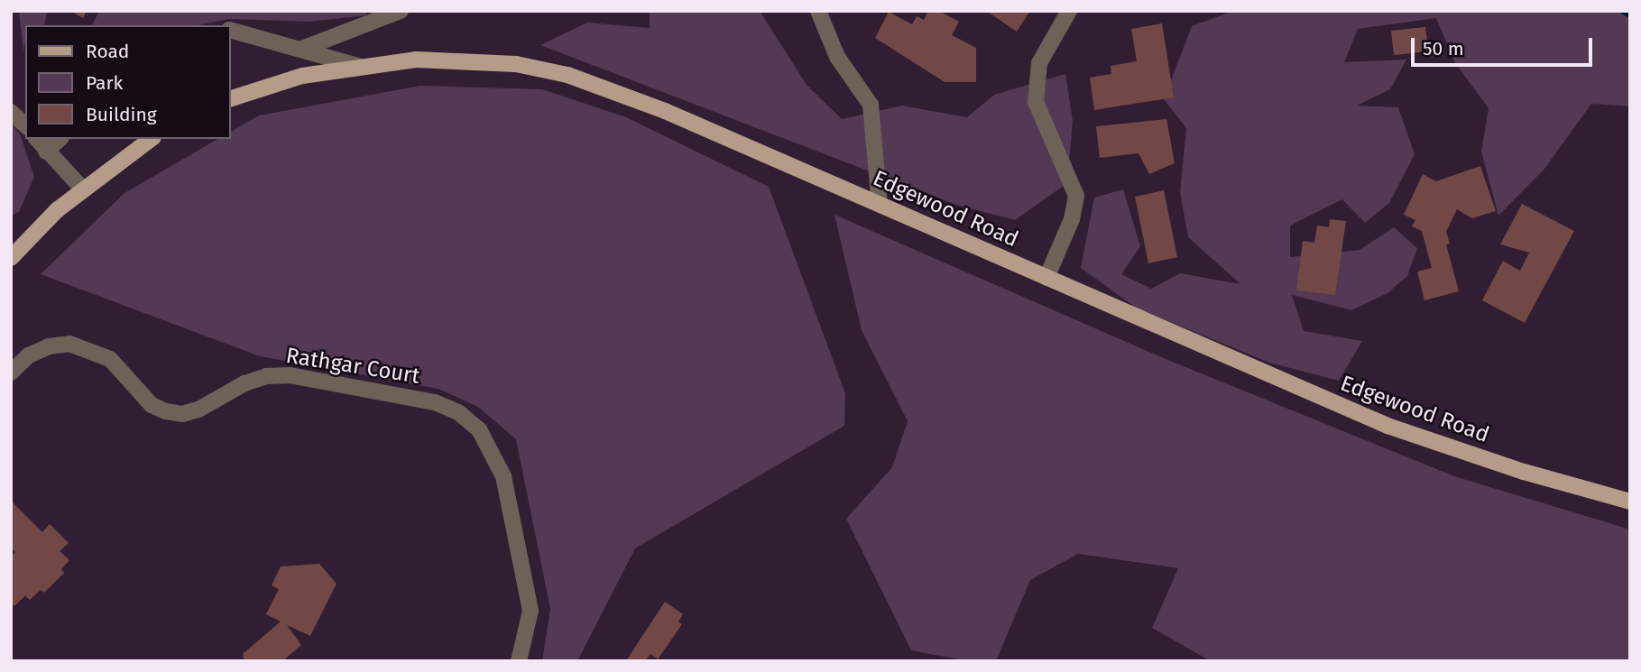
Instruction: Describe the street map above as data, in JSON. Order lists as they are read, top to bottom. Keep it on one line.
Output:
{"streets":{"main road":["Edgewood Road"],"street":["Rathgar Court"]},"legend":["Road","Park","Building"],"scale_bar":"50 m"}
